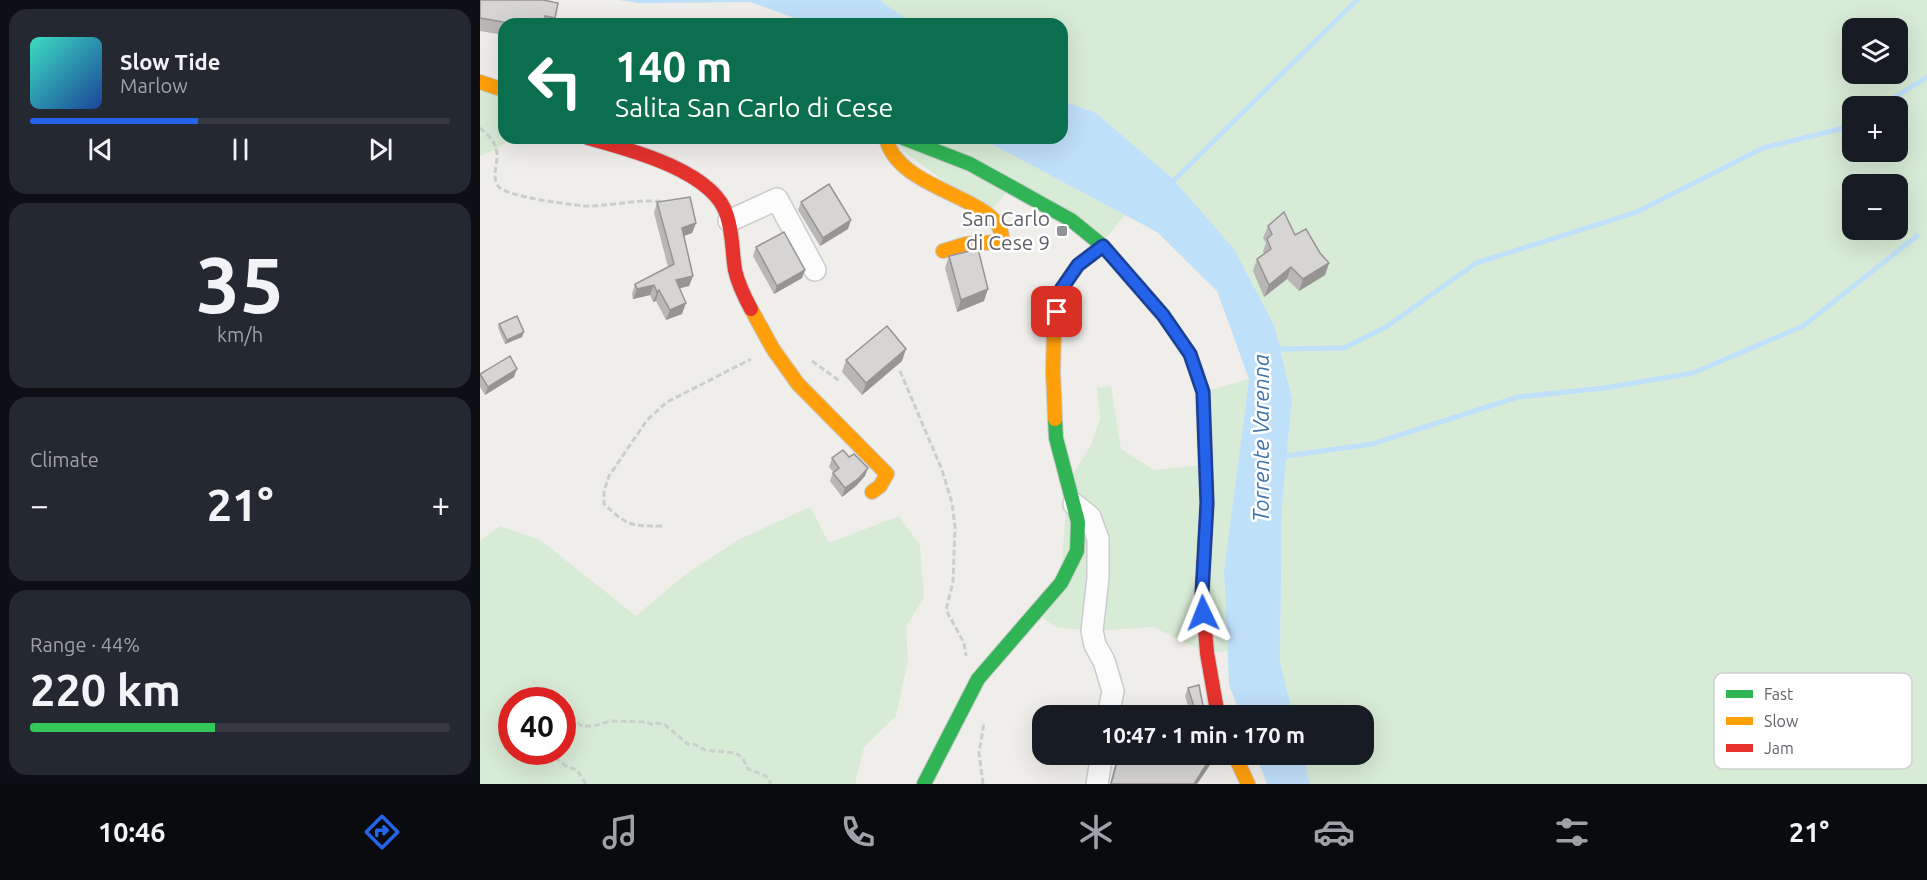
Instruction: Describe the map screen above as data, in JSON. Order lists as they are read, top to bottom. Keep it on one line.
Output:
{"water":["Torrente Varenna"],"places":{"transit":["San Carlo di Cese 9"]},"legend":["Fast","Slow","Jam"],"page":{"map_buttons":["+","−"],"turn":["140 m","Salita San Carlo di Cese"],"song":["Slow Tide","Marlow"],"tile":[["35","km/h"],"Climate",["Range · 44%","220 km"]],"heat":["−","21°","+"],"limit":"40","trip":"10:47 · 1 min · 170 m","tabs":["10:46","21°"]}}
